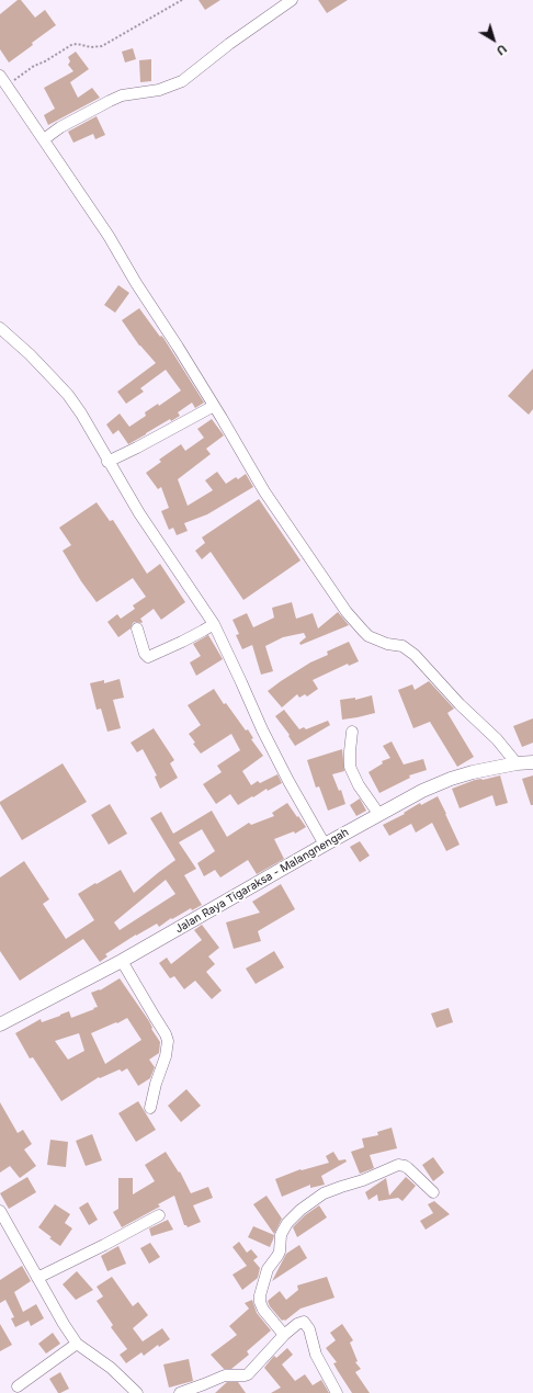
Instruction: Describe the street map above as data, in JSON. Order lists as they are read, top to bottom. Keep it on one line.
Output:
{"streets":{"main road":["Jalan Raya Tigaraksa - Malangnengah"]},"north":"bottom right"}
